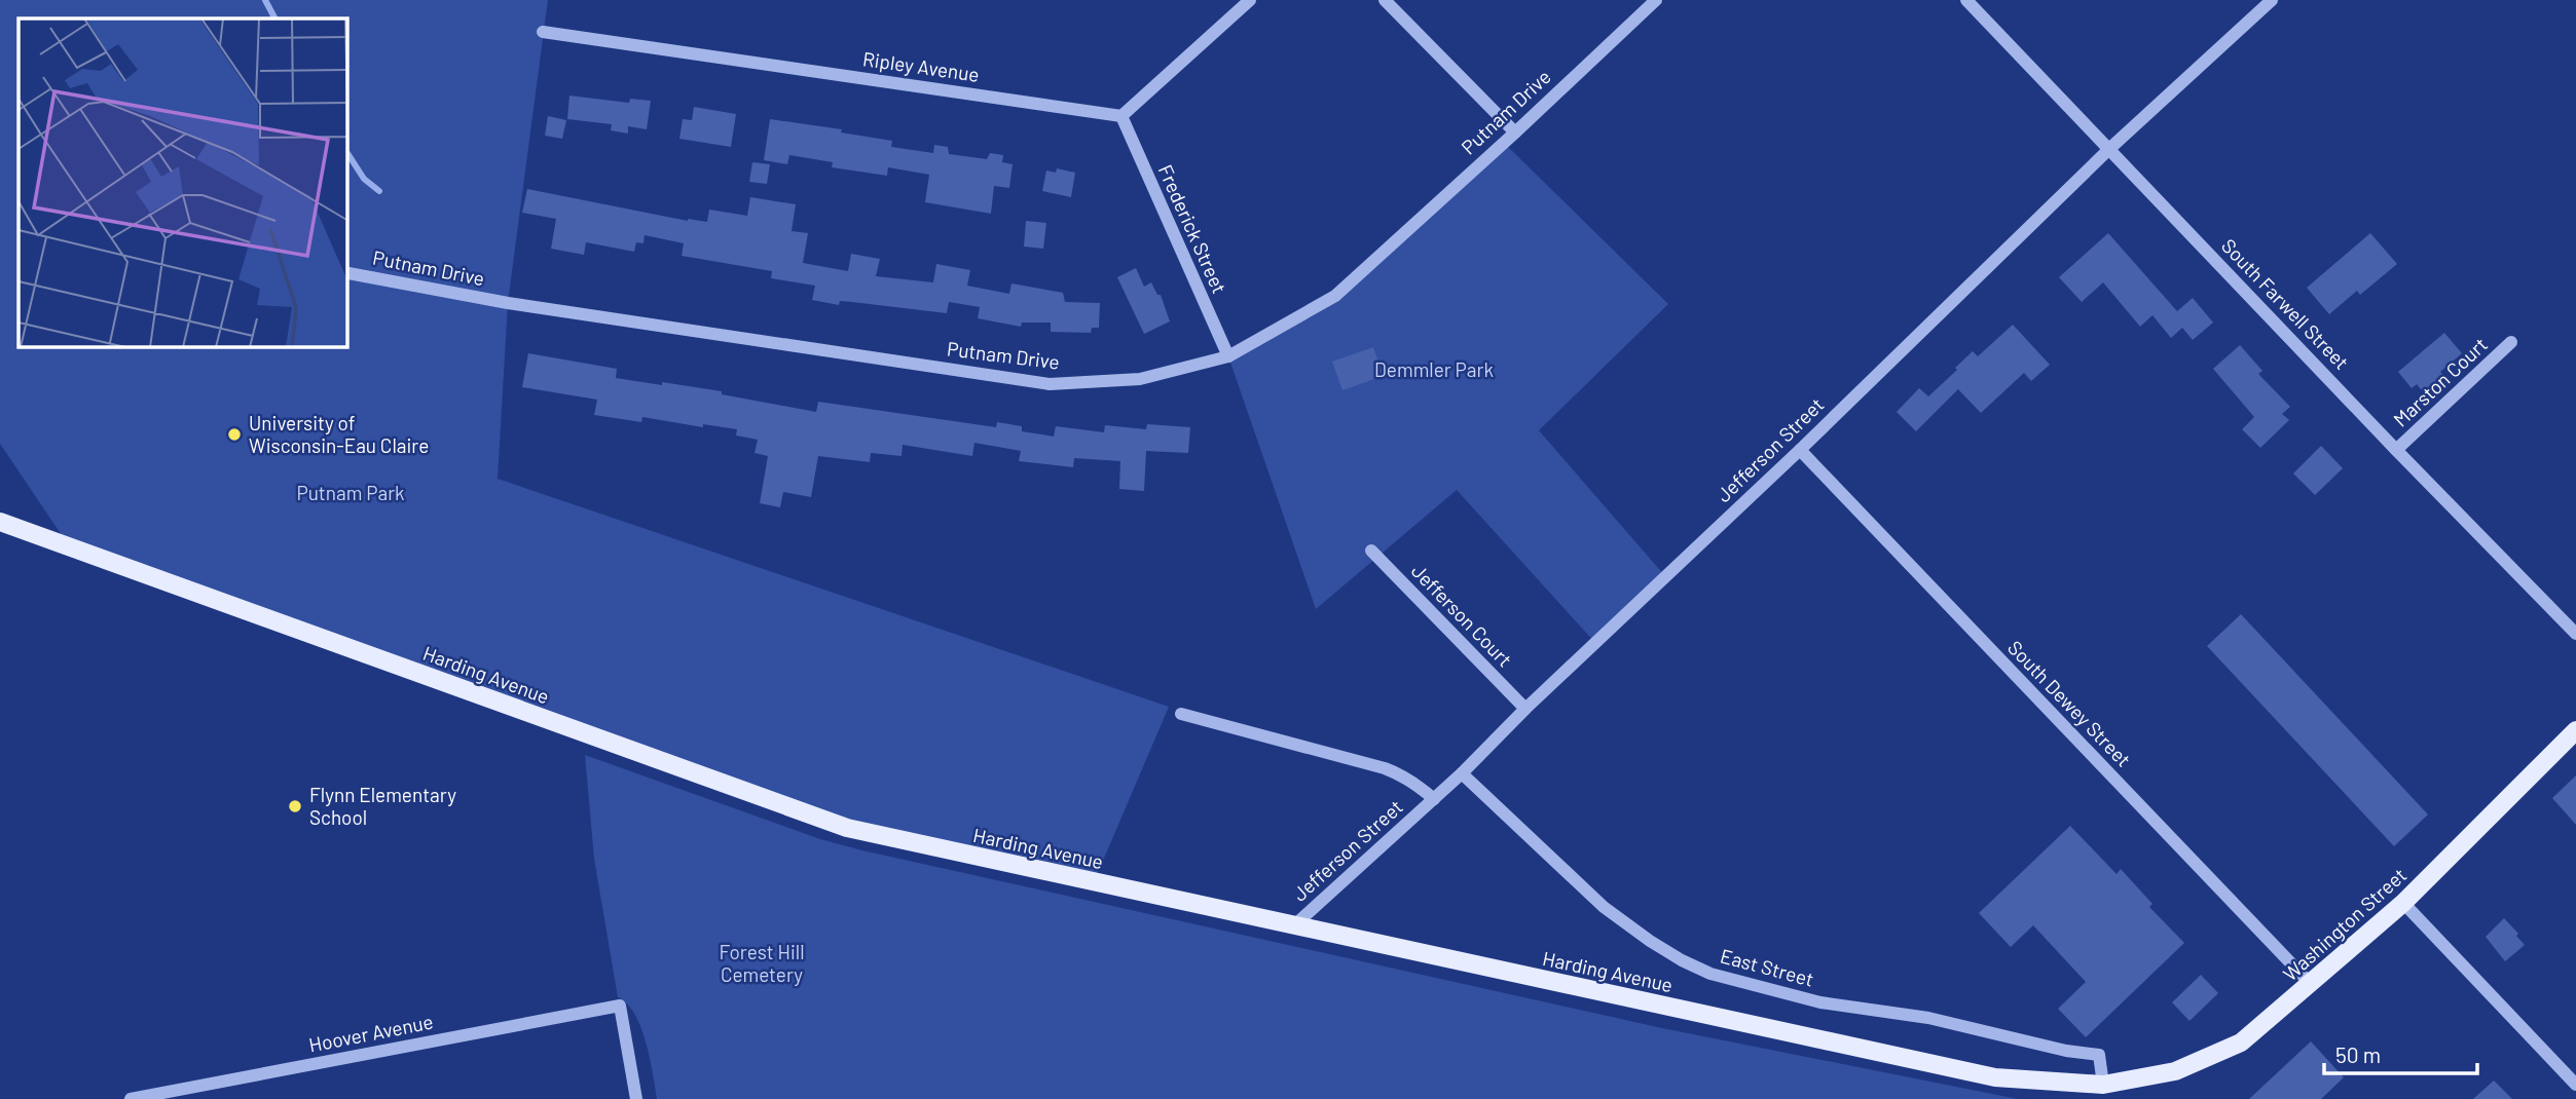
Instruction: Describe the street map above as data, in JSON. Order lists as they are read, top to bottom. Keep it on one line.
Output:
{"streets":{"main road":["Harding Avenue","Washington Street"],"street":["Ripley Avenue","Putnam Drive","Frederick Street","South Farwell Street","Marston Court","Jefferson Street","Jefferson Court","South Dewey Street","East Street","Hoover Avenue"]},"crossings":[["Ripley Avenue","Frederick Street"],["Putnam Drive","Frederick Street"],["South Farwell Street","Marston Court"],["South Farwell Street","Jefferson Street"],["Jefferson Street","Jefferson Court"],["Jefferson Street","Harding Avenue"],["Jefferson Street","South Dewey Street"],["Jefferson Street","East Street"],["Harding Avenue","Washington Street"],["Harding Avenue","East Street"],["South Dewey Street","Washington Street"],["Washington Street","East Street"]],"parks":["Demmler Park","Putnam Park","Forest Hill Cemetery"],"places":["University of Wisconsin-Eau Claire","Flynn Elementary School"],"scale_bar":"50 m"}
